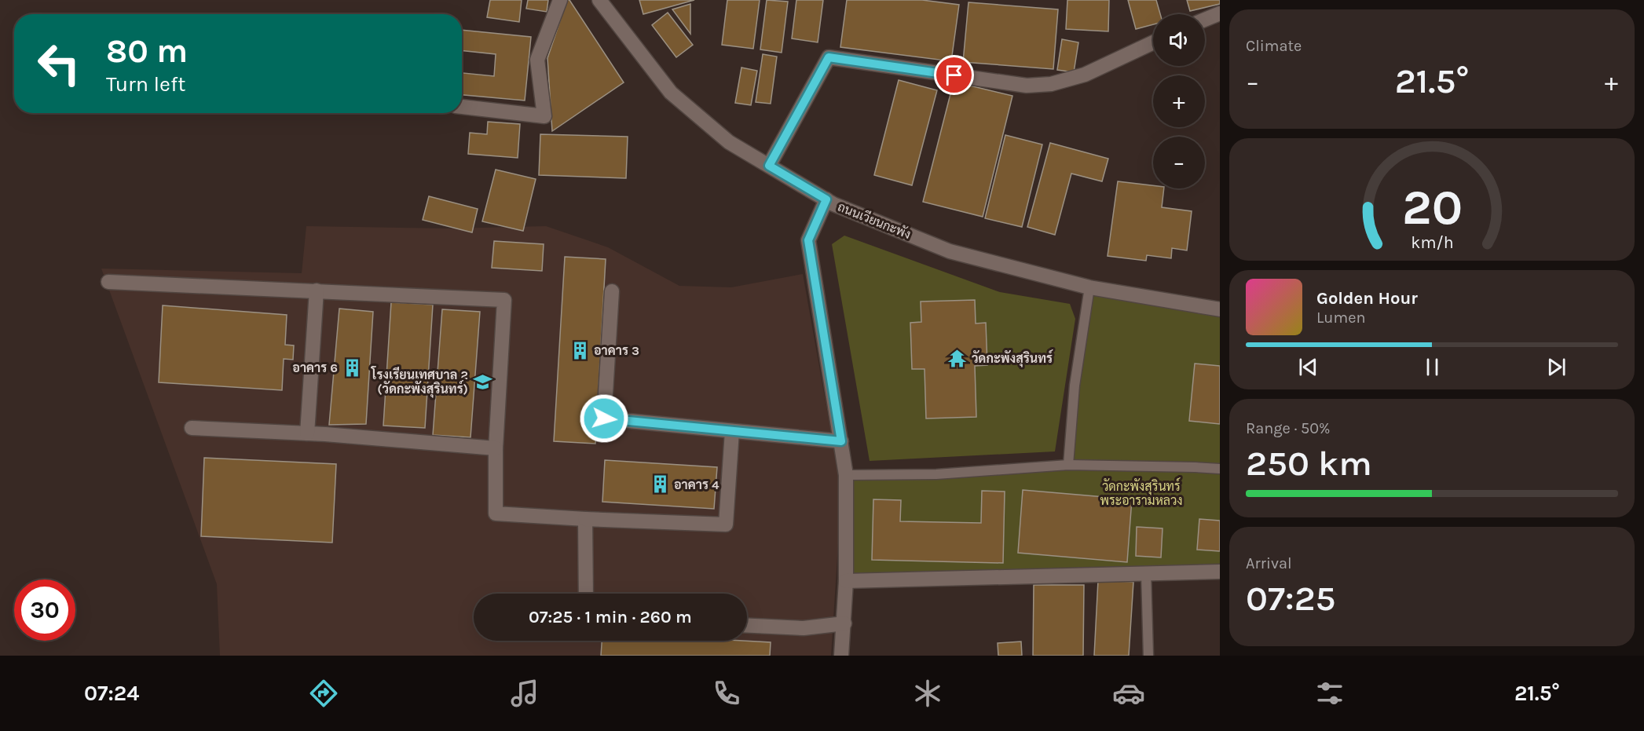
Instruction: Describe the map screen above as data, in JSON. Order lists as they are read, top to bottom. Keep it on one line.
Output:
{"streets":{"street":["ถนนเวียนกะพัง"]},"parks":["วัดกะพังสุรินทร์ พระอารามหลวง"],"places":{"building":["อาคาร 3","อาคาร 6","อาคาร 4"],"temple":["วัดกะพังสุรินทร์"],"school or university":["โรงเรียนเทศบาล 2 (วัดกะพังสุรินทร์)"]},"page":{"tile":["Climate",["Range · 50%","250 km"],["Arrival","07:25"]],"map_buttons":["+","−"],"turn":["80 m","Turn left"],"heat":["−","21.5°","+"],"song":["Golden Hour","Lumen"],"limit":"30","trip":"07:25 · 1 min · 260 m","tabs":["07:24","21.5°"],"gauge":["20","km/h"]}}
